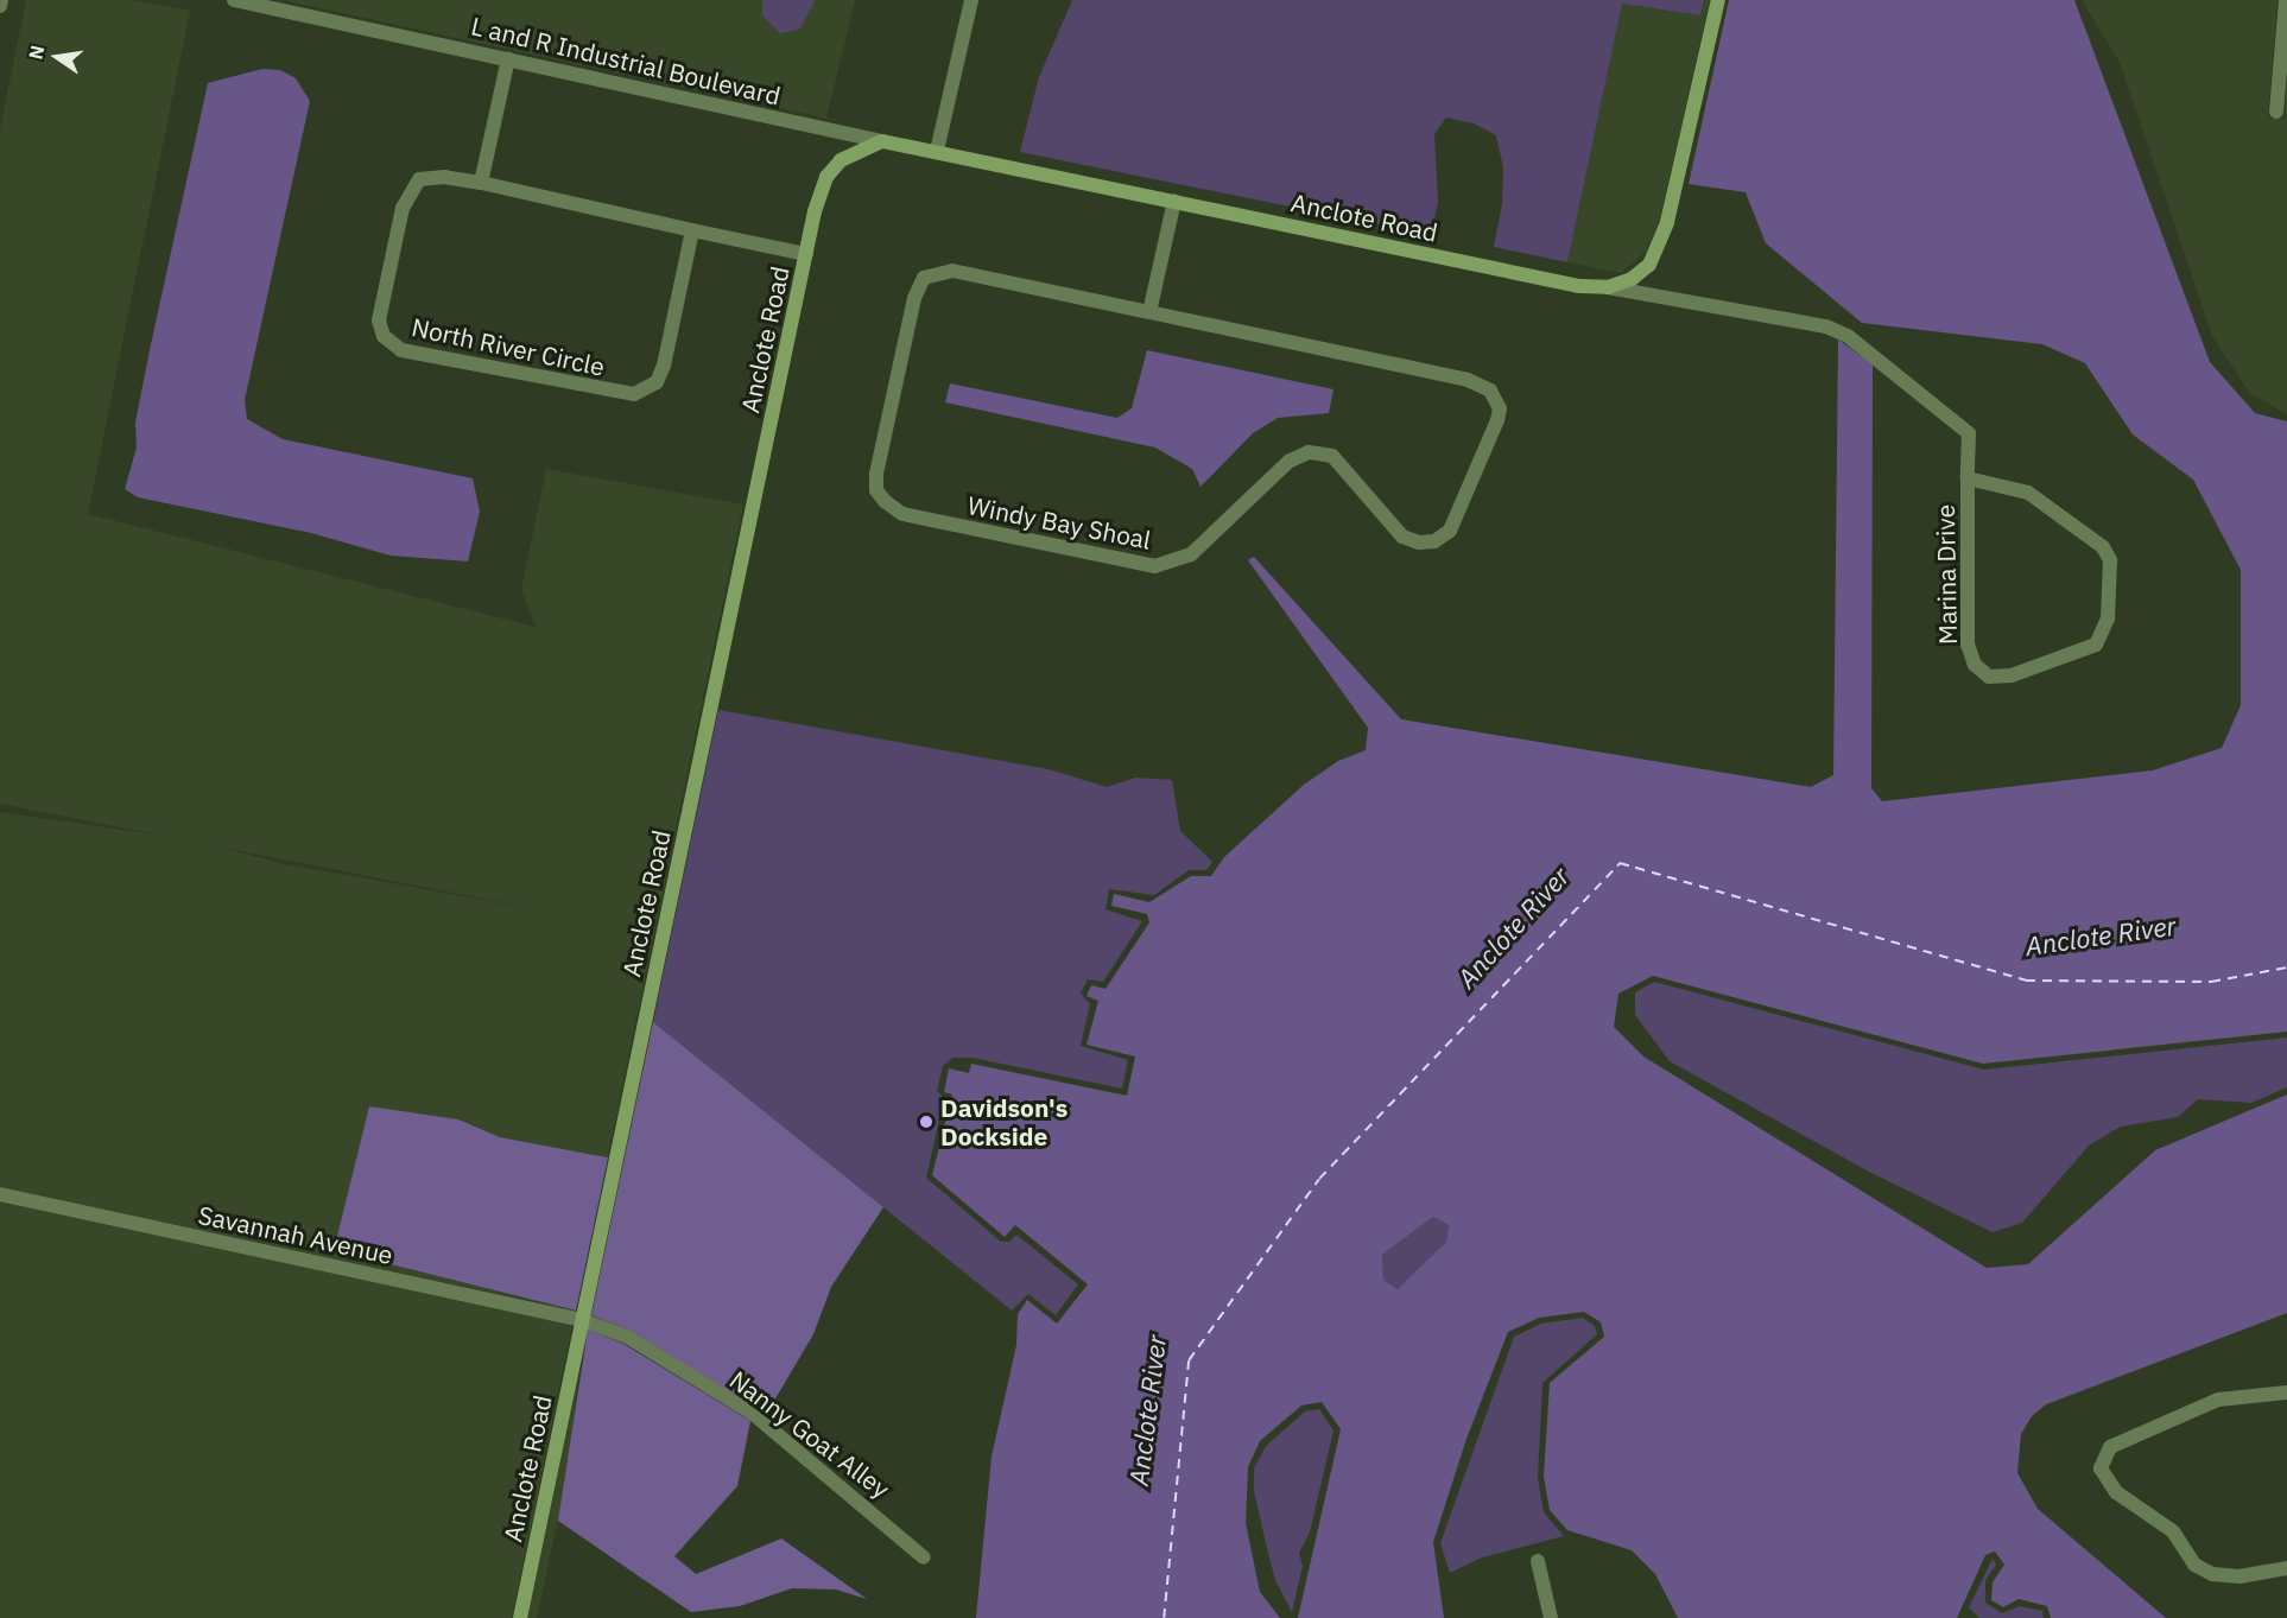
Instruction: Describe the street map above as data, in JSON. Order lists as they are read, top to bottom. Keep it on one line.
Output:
{"streets":{"street":["L and R Industrial Boulevard","Anclote Road","North River Circle","Windy Bay Shoal","Marina Drive","Savannah Avenue","Nanny Goat Alley"]},"crossings":[["L and R Industrial Boulevard","Anclote Road"],["Anclote Road","North River Circle"],["Anclote Road","Marina Drive"],["Anclote Road","Savannah Avenue"],["Anclote Road","Nanny Goat Alley"],["Savannah Avenue","Nanny Goat Alley"]],"water":["Anclote River"],"places":["Davidson's Dockside"],"north":"left"}
